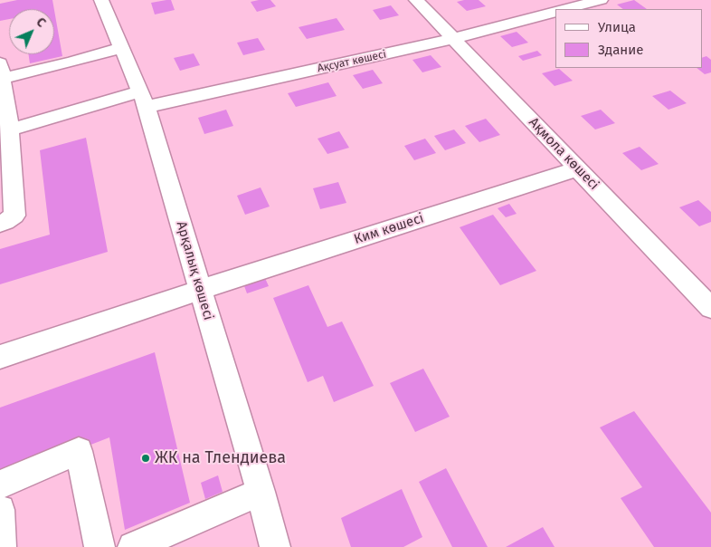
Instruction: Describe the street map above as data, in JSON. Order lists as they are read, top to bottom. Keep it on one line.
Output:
{"streets":{"street":["Ақсуат көшесі","Ақмола көшесі","Ким көшесі","Арқалық көшесі"]},"crossings":[["Ақсуат көшесі","Ақмола көшесі"],["Ақсуат көшесі","Арқалық көшесі"],["Ақмола көшесі","Ким көшесі"],["Ким көшесі","Арқалық көшесі"]],"places":["ЖК на Тлендиева"],"legend":["Улица","Здание"],"north":"top right"}
